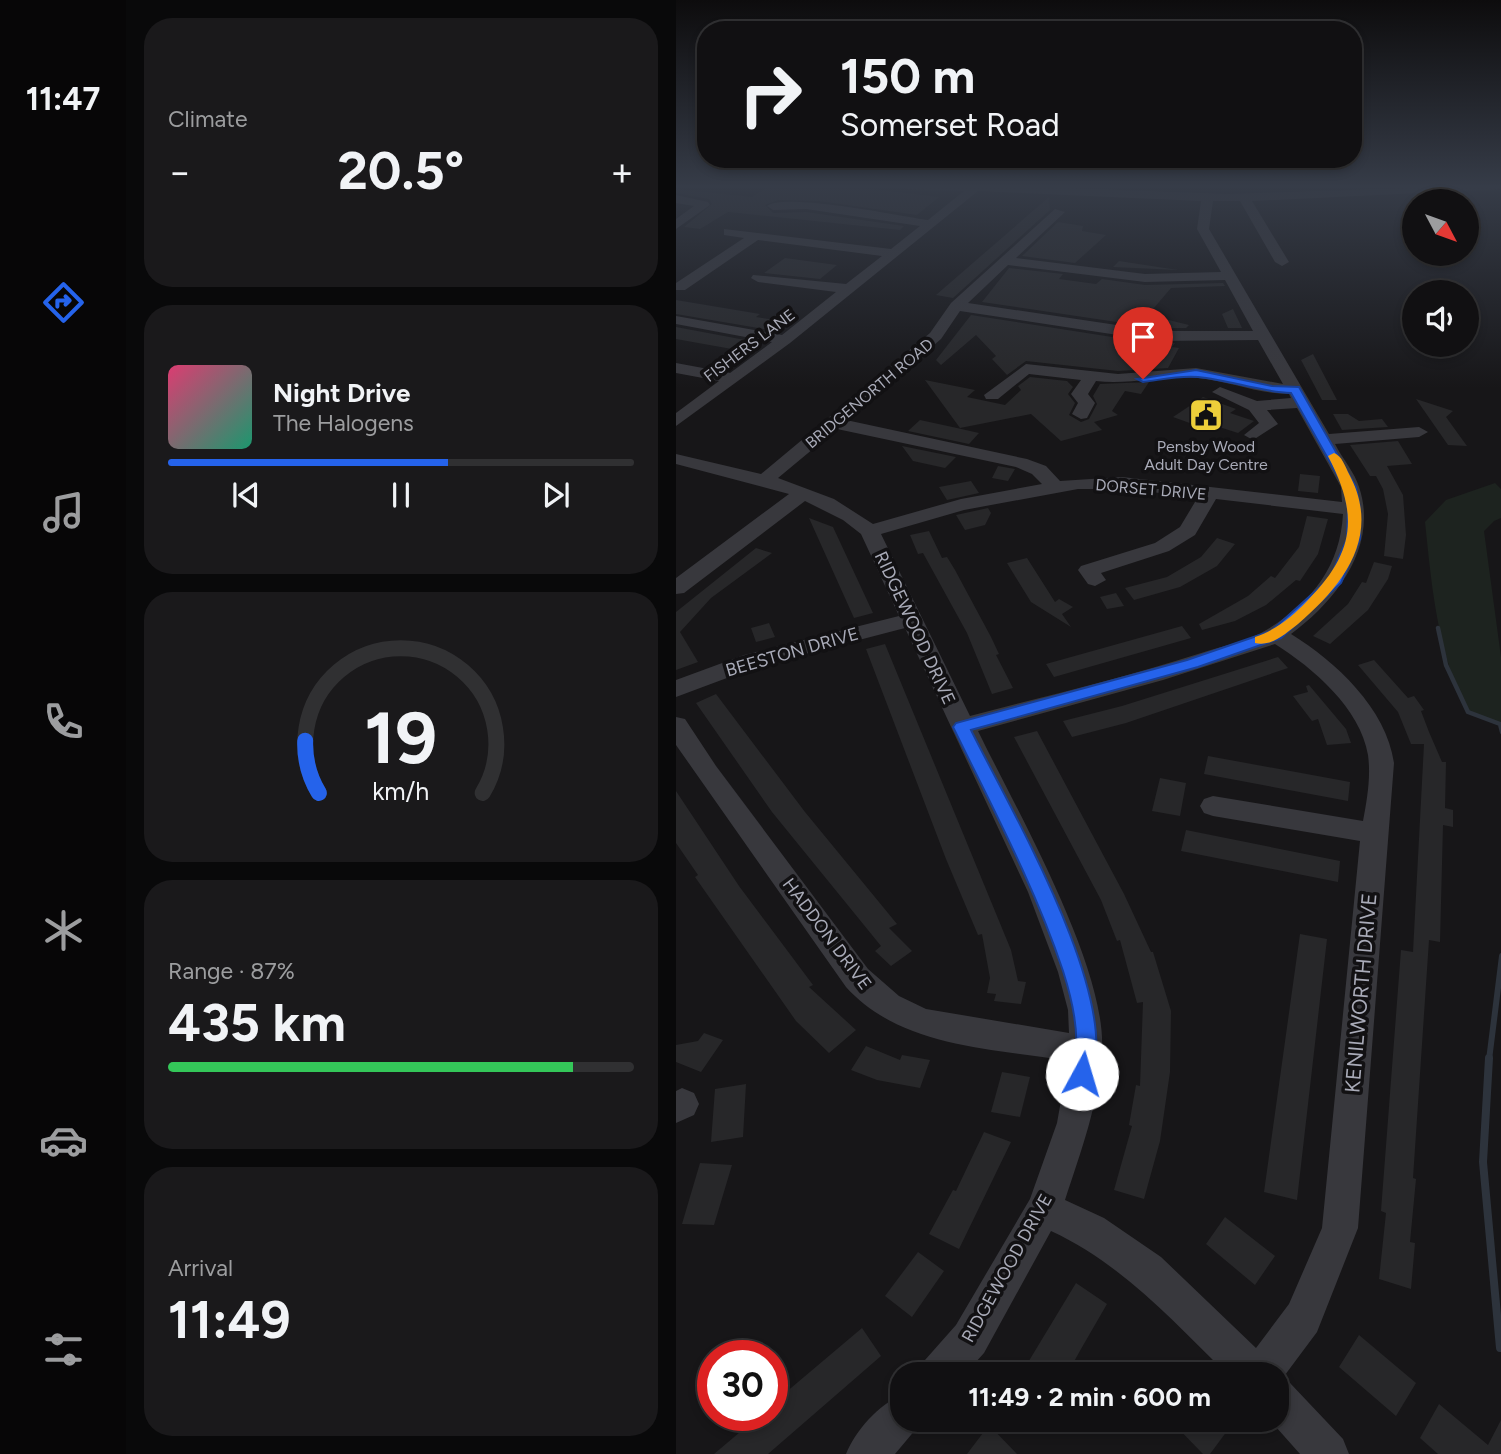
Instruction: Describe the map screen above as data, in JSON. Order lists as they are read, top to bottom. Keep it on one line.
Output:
{"streets":{"street":["FISHERS LANE","BRIDGENORTH ROAD","DORSET DRIVE","RIDGEWOOD DRIVE","BEESTON DRIVE","HADDON DRIVE","KENILWORTH DRIVE"]},"crossings":[["BRIDGENORTH ROAD","RIDGEWOOD DRIVE"],["DORSET DRIVE","RIDGEWOOD DRIVE"],["RIDGEWOOD DRIVE","BEESTON DRIVE"],["RIDGEWOOD DRIVE","HADDON DRIVE"]],"places":{"public building":["Pensby Wood Adult Day Centre"]},"north":"bottom right","page":{"tabs":"11:47","tile":["Climate",["Range · 87%","435 km"],["Arrival","11:49"]],"turn":["150 m","Somerset Road"],"heat":["−","20.5°","+"],"song":["Night Drive","The Halogens"],"limit":"30","trip":"11:49 · 2 min · 600 m","gauge":["19","km/h"]}}
